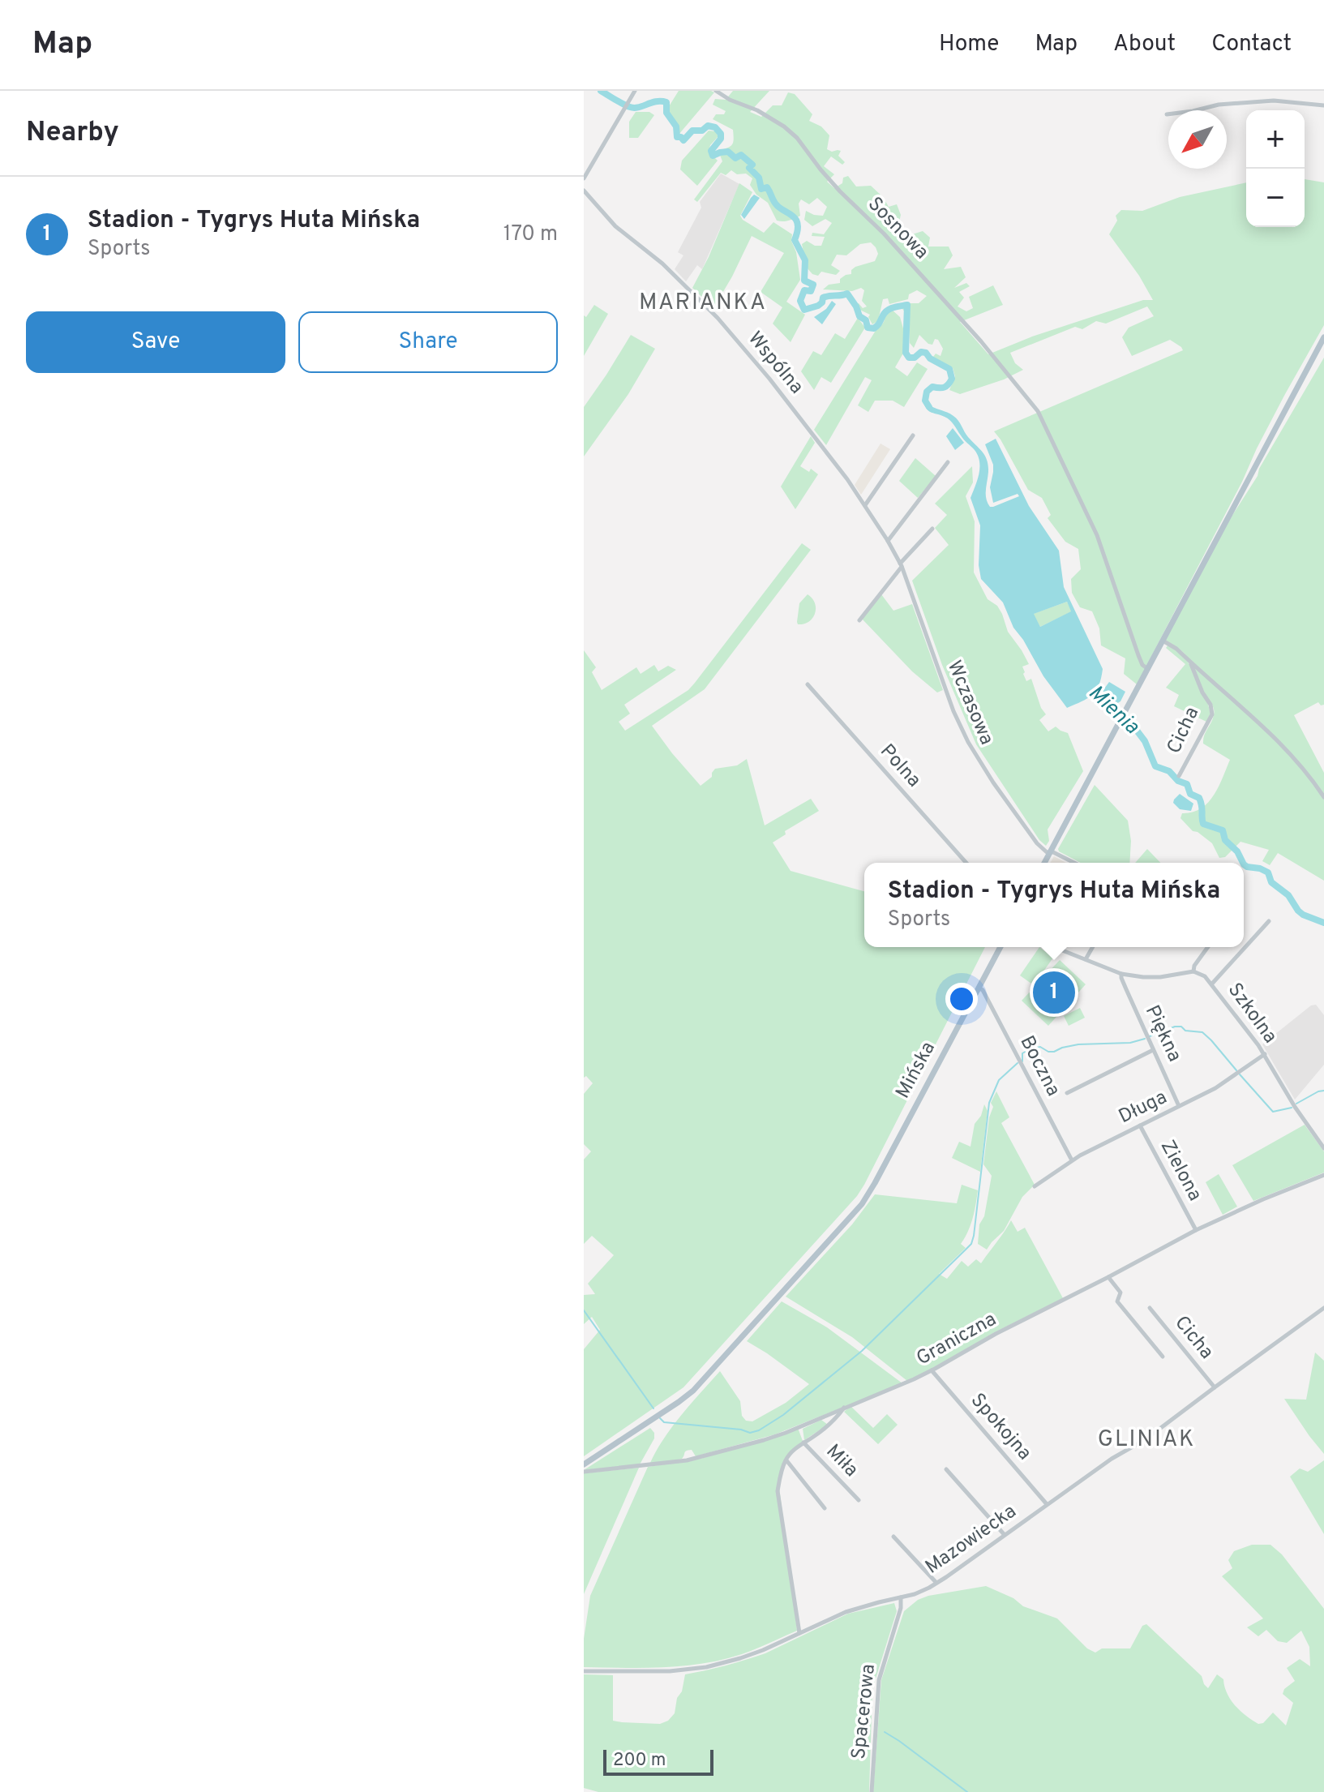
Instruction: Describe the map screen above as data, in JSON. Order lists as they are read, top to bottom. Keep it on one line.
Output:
{"streets":{"main road":["Mińska"],"street":["Sosnowa","Wspólna","Wczasowa","Cicha","Polna","Szkolna","Piękna","Boczna","Długa","Zielona","Graniczna","Spokojna","Miła","Mazowiecka","Spacerowa"]},"crossings":[["Wspólna","Wczasowa"],["Cicha","Mazowiecka"],["Szkolna","Długa"],["Piękna","Długa"],["Boczna","Mińska"],["Boczna","Długa"],["Długa","Zielona"],["Zielona","Graniczna"],["Graniczna","Spokojna"],["Spokojna","Mazowiecka"],["Mazowiecka","Spacerowa"]],"districts":["MARIANKA","GLINIAK"],"water":["Mienia"],"scale_bar":"200 m","north":"bottom left","page":{"header":"Map","nav":["Home","Map","About","Contact"],"heading":"Nearby","map_buttons":["+","−"],"list":[{"mark":"1","name":"Stadion - Tygrys Huta Mińska","note":"Sports","value":"170 m"}],"buttons":["Save","Share"],"popup":["Stadion - Tygrys Huta Mińska","Sports"],"pins":"1","scale":"200 m"}}
